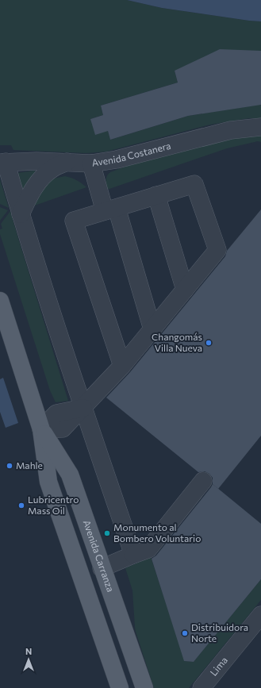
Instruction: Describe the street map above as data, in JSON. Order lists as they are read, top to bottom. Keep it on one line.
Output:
{"streets":{"main road":["Avenida Carranza"],"street":["Avenida Costanera","Lima"]},"places":["Changomás Villa Nueva","Mahle","Lubricentro Mass Oil","Monumento al Bombero Voluntario","Distribuidora Norte"],"north":"top"}
